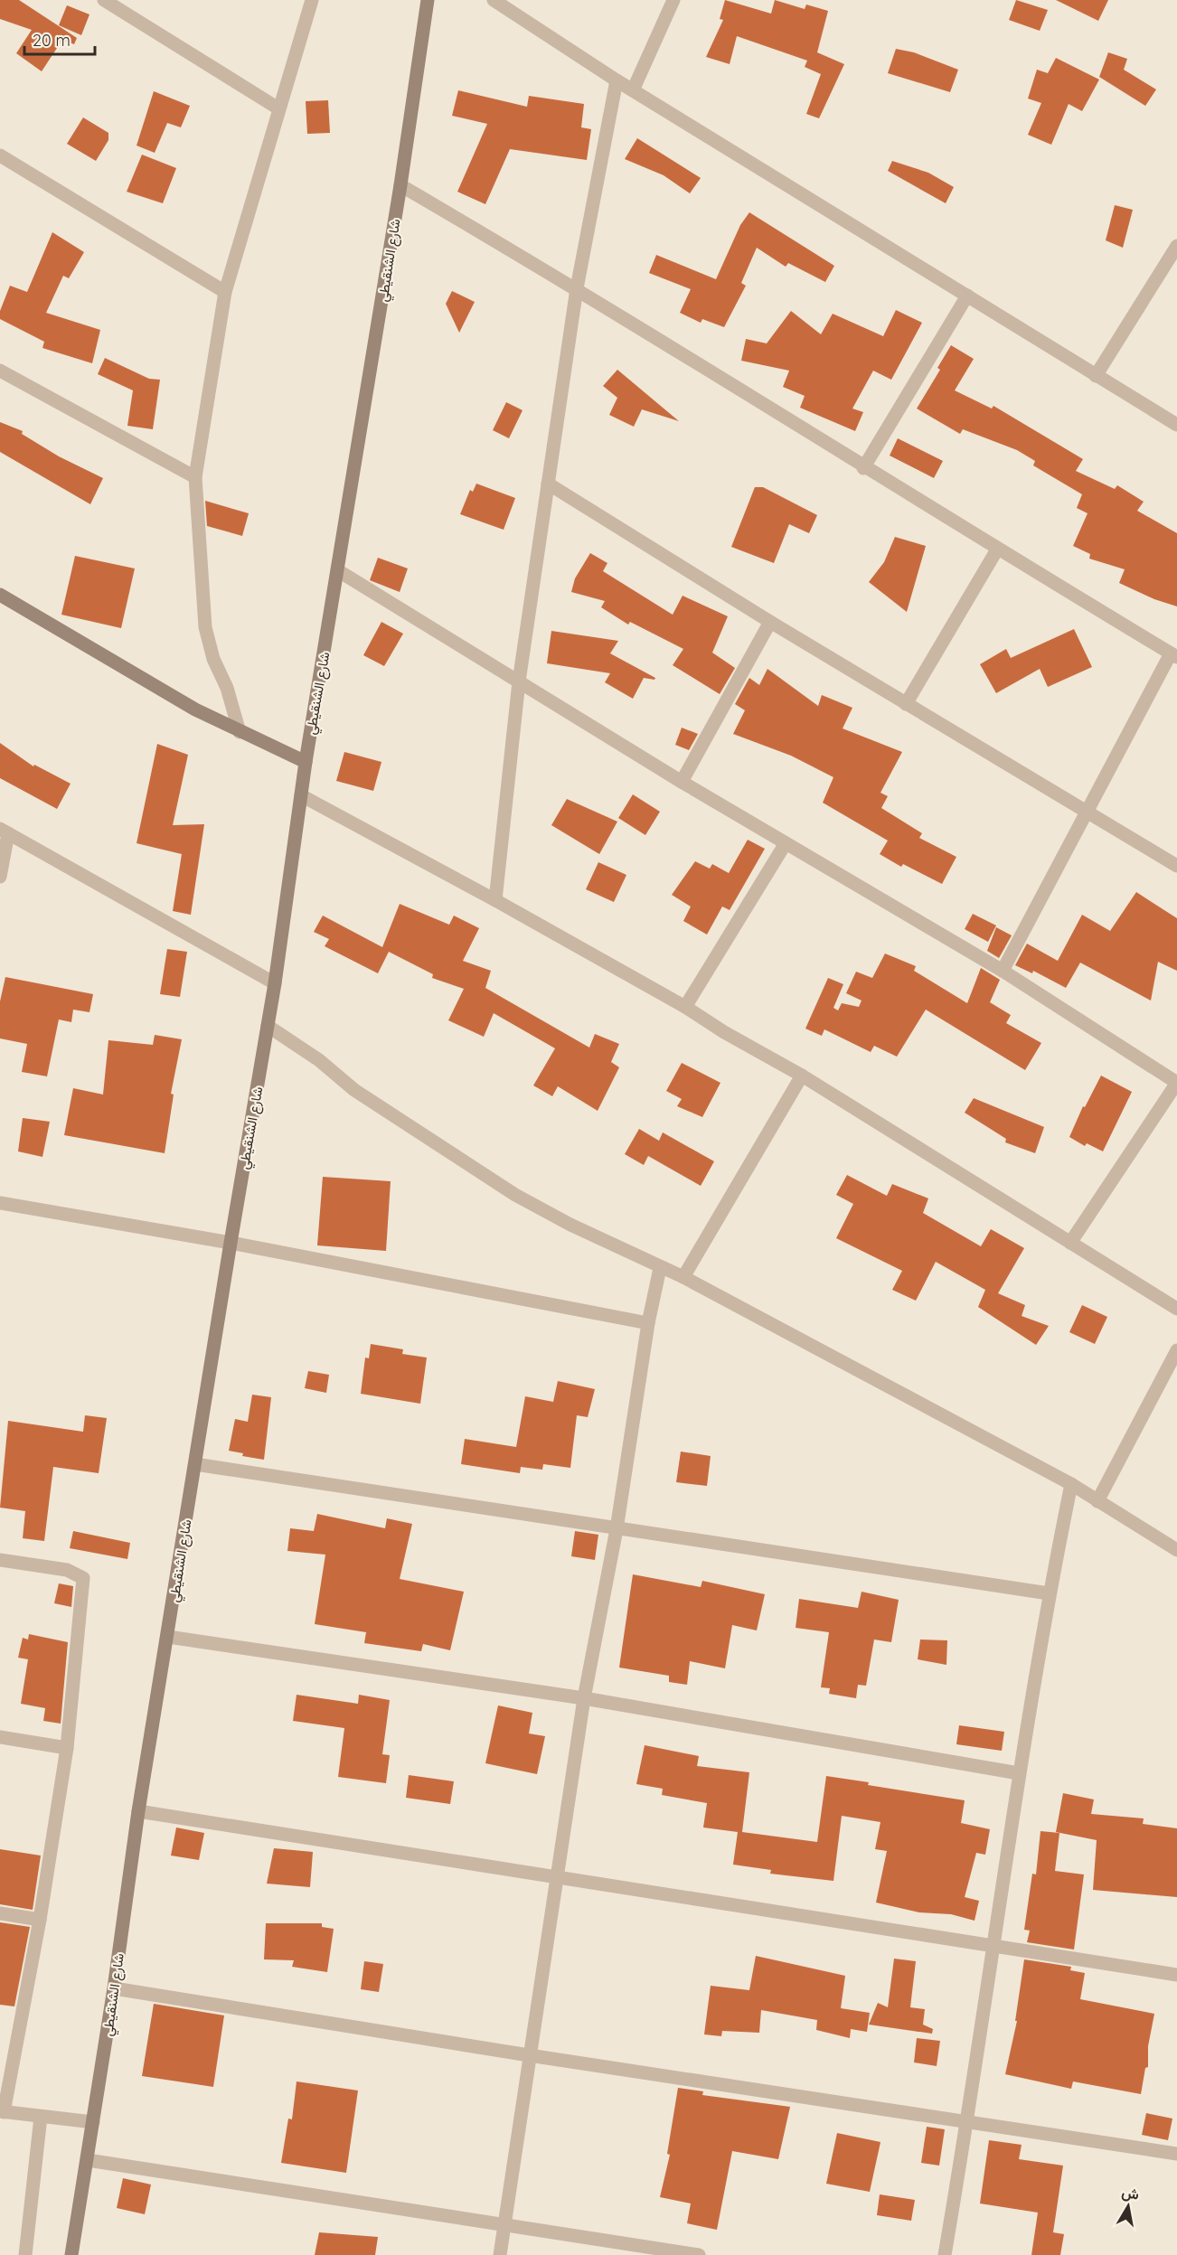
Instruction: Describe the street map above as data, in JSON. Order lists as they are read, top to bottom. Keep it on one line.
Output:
{"streets":{"street":["شارع الشنقيطي"]},"scale_bar":"20 m","north":"top"}
